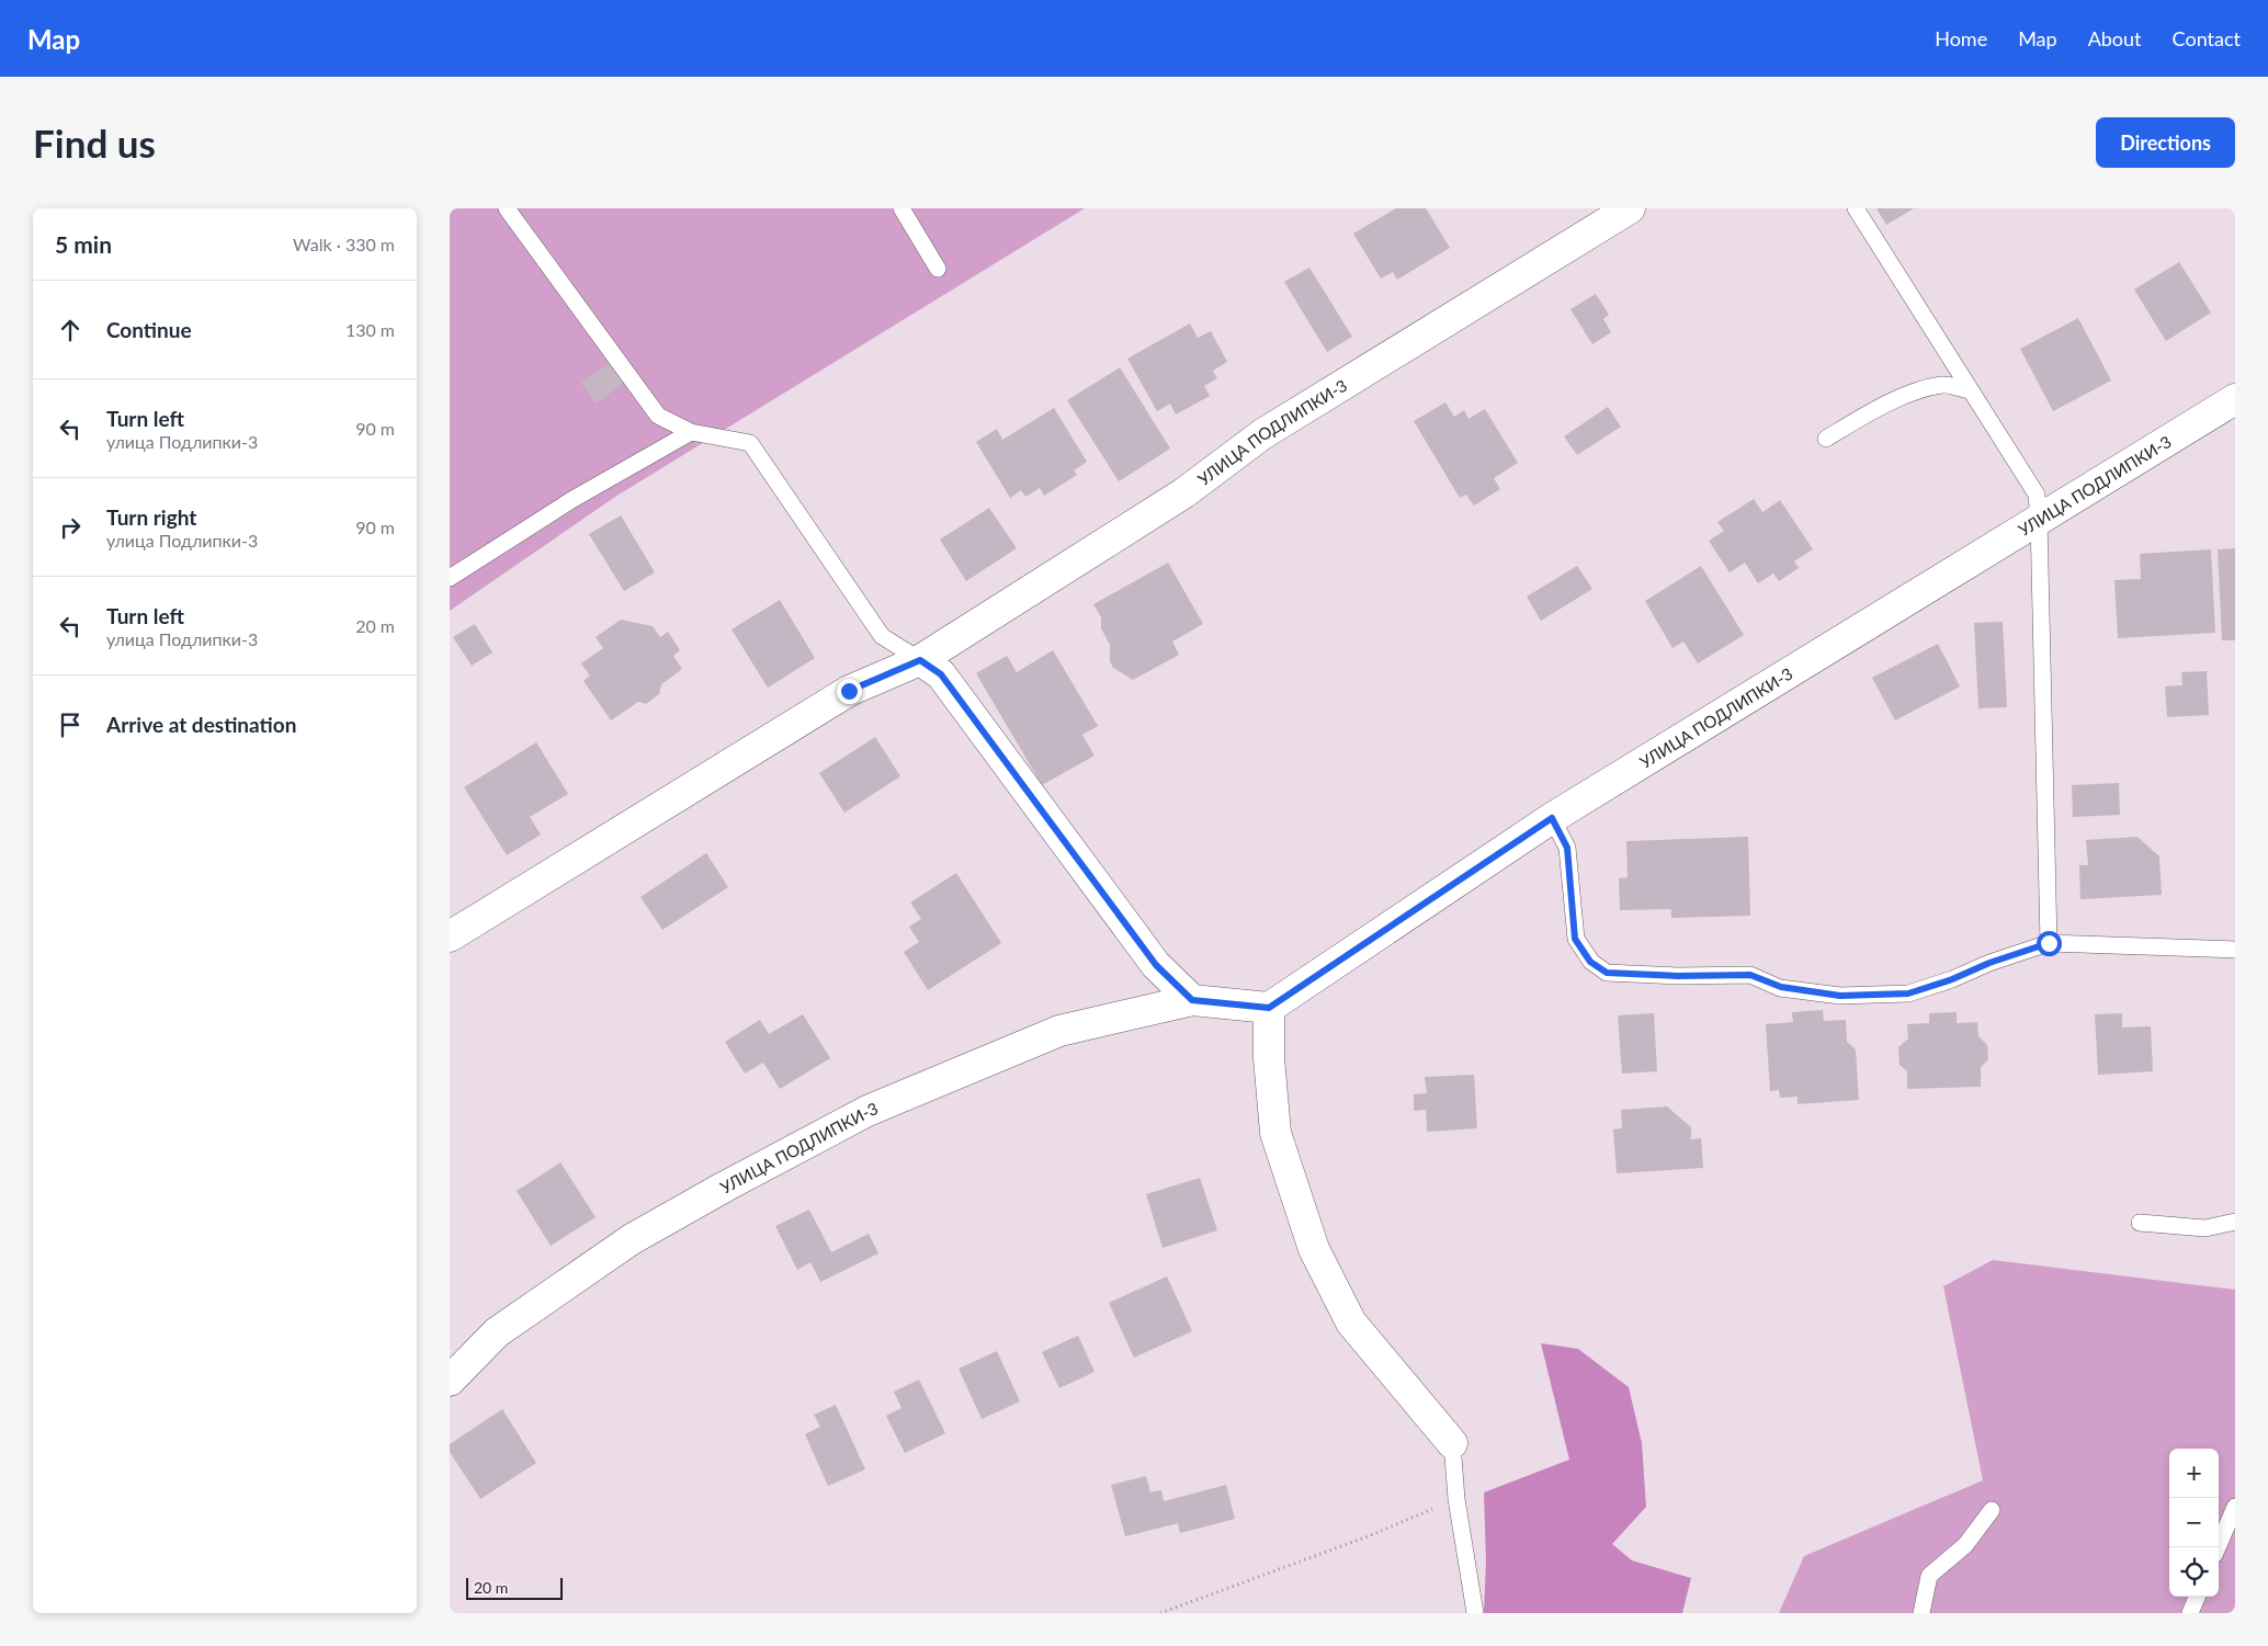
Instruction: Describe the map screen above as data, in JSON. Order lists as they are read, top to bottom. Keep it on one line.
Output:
{"streets":{"street":["УЛИЦА ПОДЛИПКИ-3"]},"scale_bar":"20 m","page":{"header":"Map","nav":["Home","Map","About","Contact"],"buttons":"Directions","title":"Find us","heading":["5 min","Walk · 330 m"],"list":[["Continue","130 m"],["Turn left","улица Подлипки-3","90 m"],["Turn right","улица Подлипки-3","90 m"],["Turn left","улица Подлипки-3","20 m"],"Arrive at destination"],"map_buttons":["+","−"],"scale":"20 m"}}
